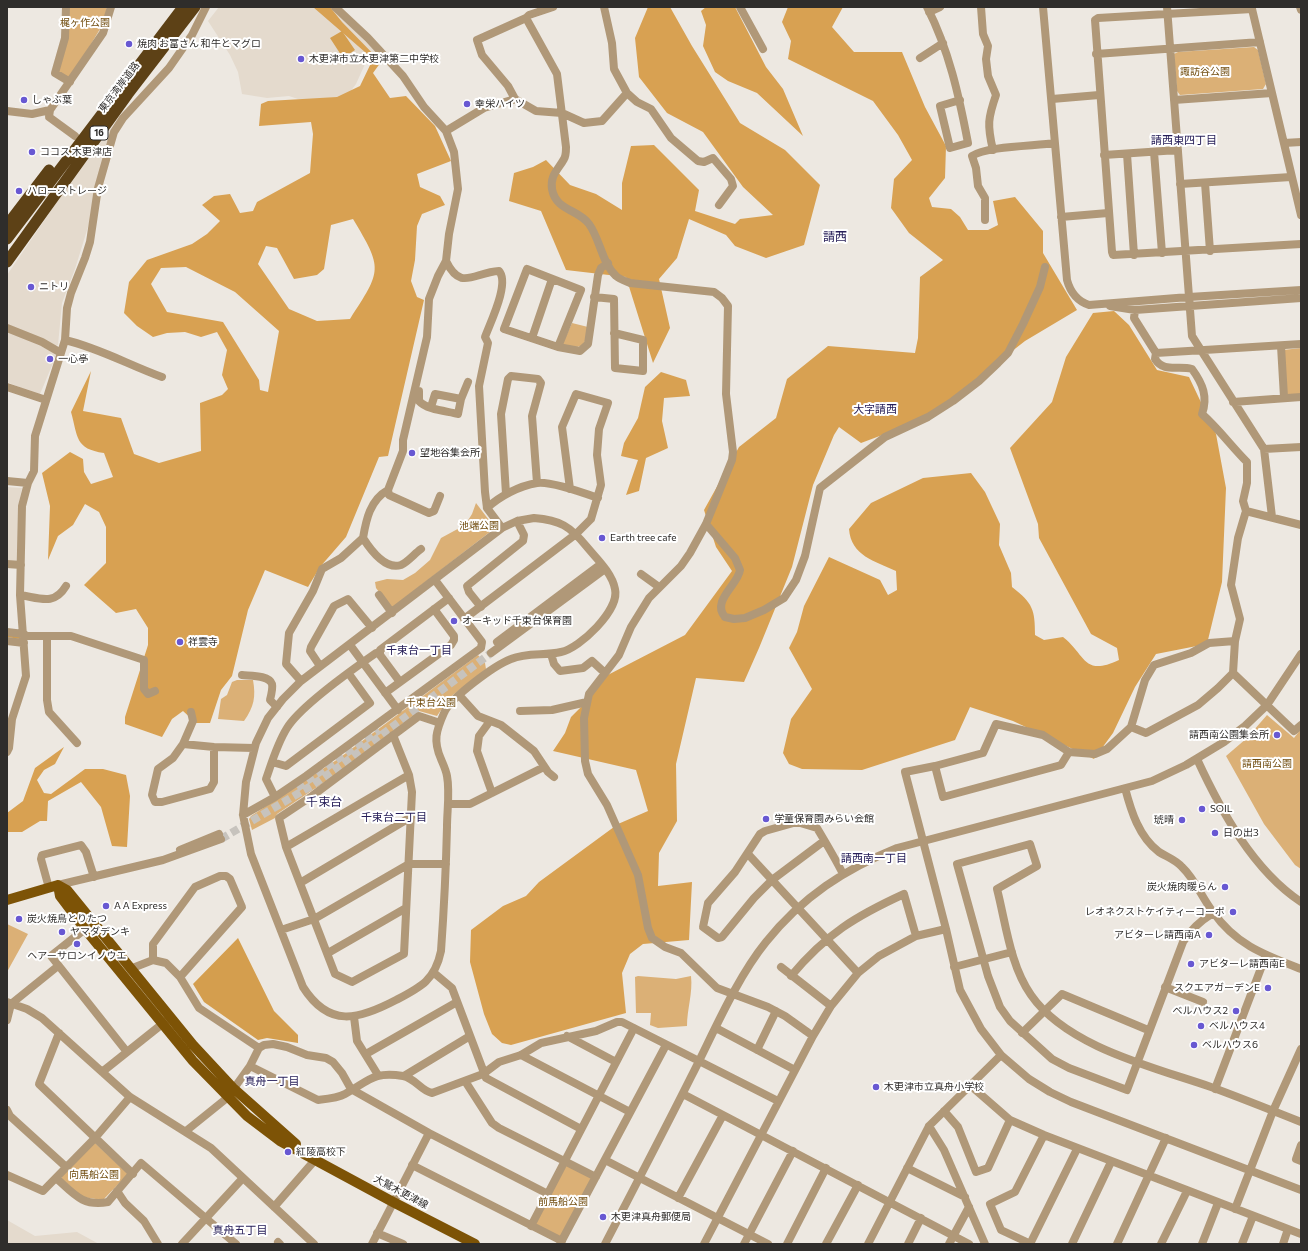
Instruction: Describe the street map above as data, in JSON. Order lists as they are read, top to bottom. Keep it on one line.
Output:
{"streets":{"highway":["東京湾岸道路","16"],"main road":["大鷲木更津線"]},"crossings":[["東京湾岸道路","16"]],"districts":["請西東四丁目","請西","大字請西","千束台一丁目","千束台","千束台二丁目","請西南一丁目","真舟一丁目","真舟五丁目"],"parks":["梶ヶ作公園","諏訪谷公園","池端公園","千束台公園","請西南公園","向馬船公園","前馬船公園"],"places":["焼肉 お富さん 和牛とマグロ","木更津市立木更津第二中学校","しゃぶ葉","幸栄ハイツ","ココス 木更津店","ハローストレージ","ニトリ","一心亭","望地谷集会所","Earth tree cafe","オーキッド千束台保育園","祥雲寺","請西南公園集会所","SOIL","学童保育園みらい会館","琥晴","日の出3","炭火焼肉暖らん","A A Express","レオネクストケイティーコーポ","炭火焼鳥とりたつ","ヤマダデンキ","アビターレ請西南A","ヘアーサロンイノウエ","アビターレ請西南E","スクエアガーデンE","ベルハウス2","ベルハウス4","ベルハウス6","木更津市立真舟小学校","紅陵高校下","木更津真舟郵便局"]}
